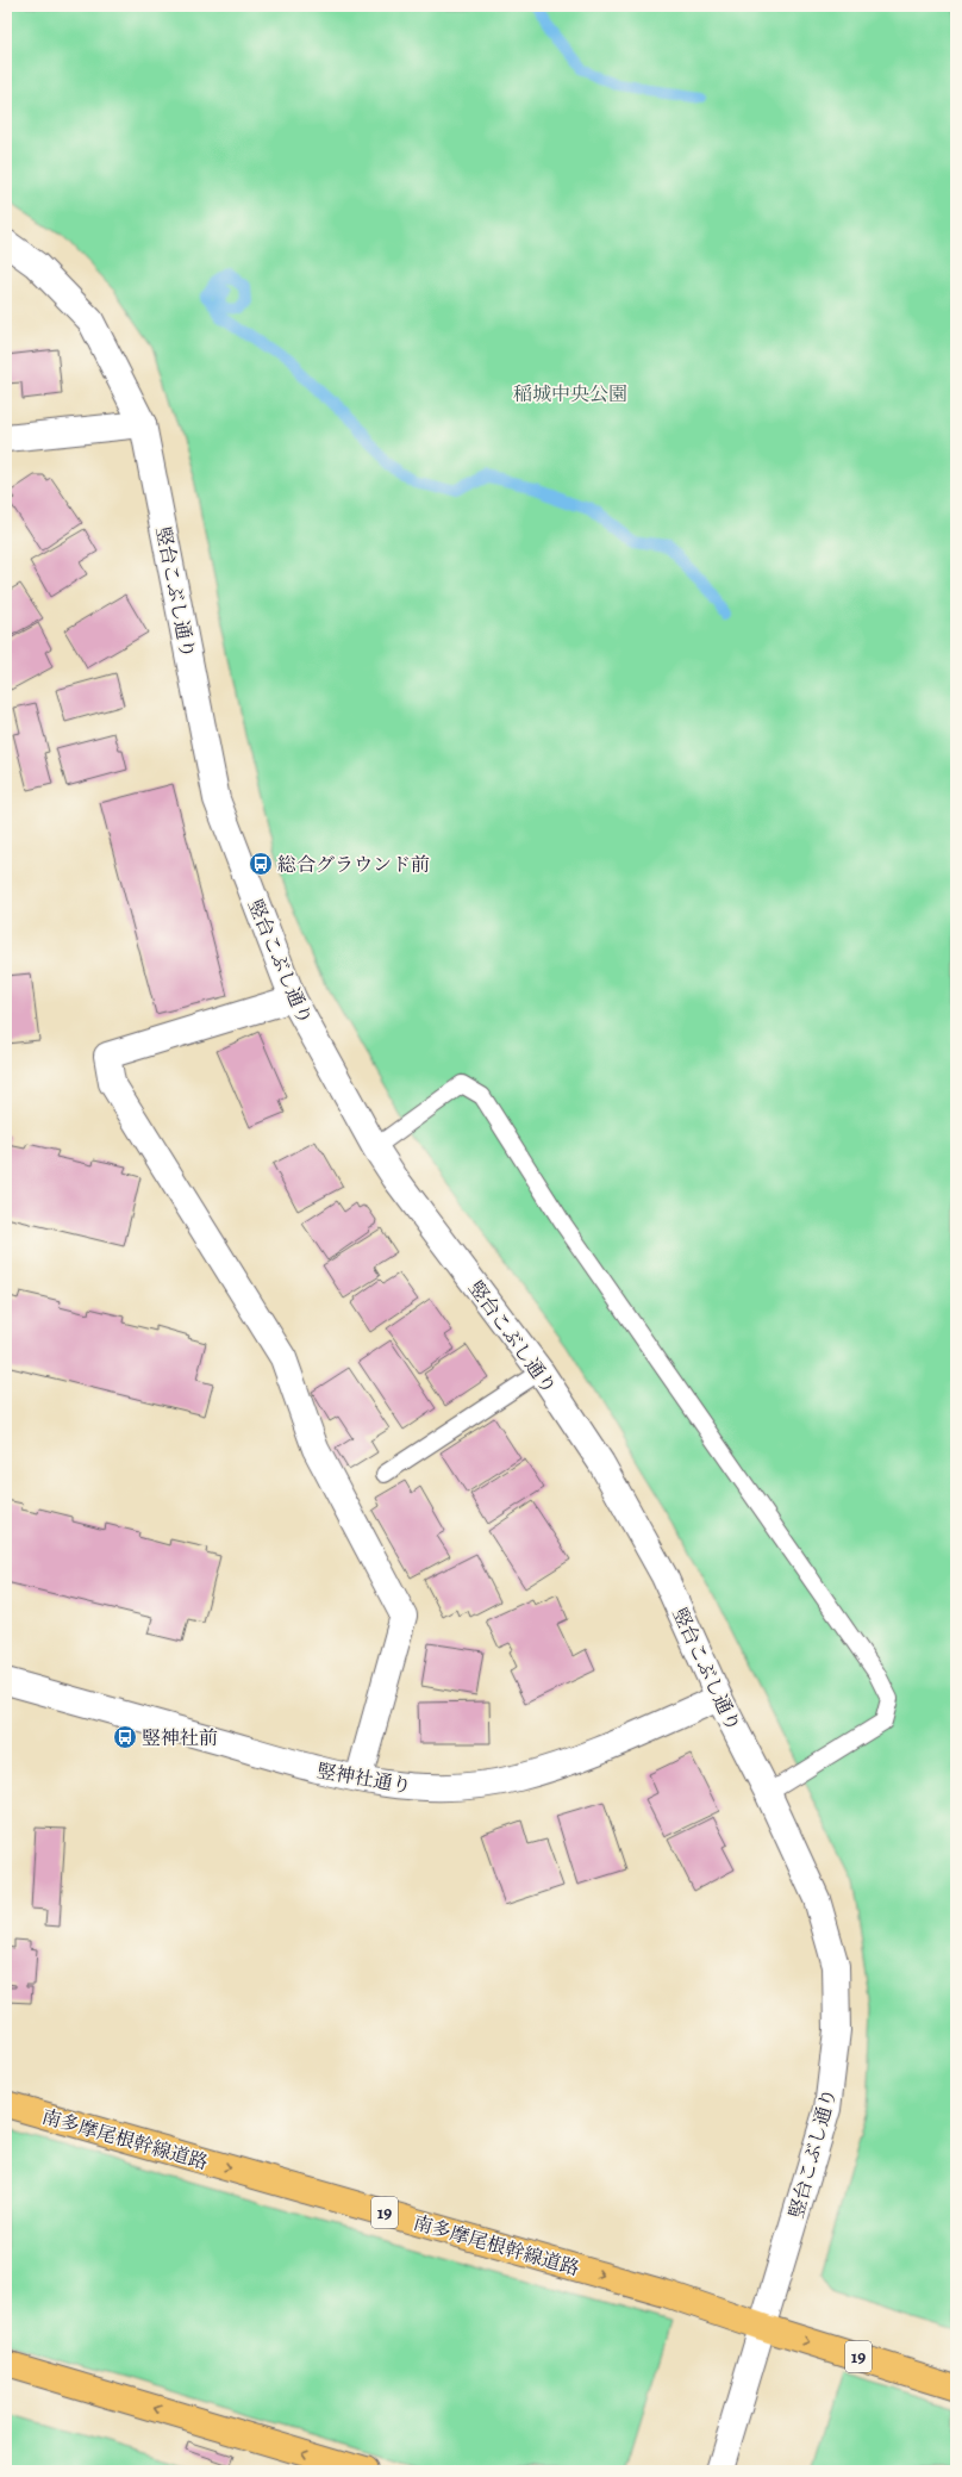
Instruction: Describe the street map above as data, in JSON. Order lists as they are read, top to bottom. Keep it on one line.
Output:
{"streets":{"main road":["南多摩尾根幹線道路","19"],"street":["竪台こぶし通り","竪神社通り"]},"crossings":[["竪台こぶし通り","竪神社通り"],["竪台こぶし通り","南多摩尾根幹線道路"]],"one_way":["南多摩尾根幹線道路"],"parks":["稲城中央公園"],"places":{"bus stop":["総合グラウンド前","竪神社前"]}}
